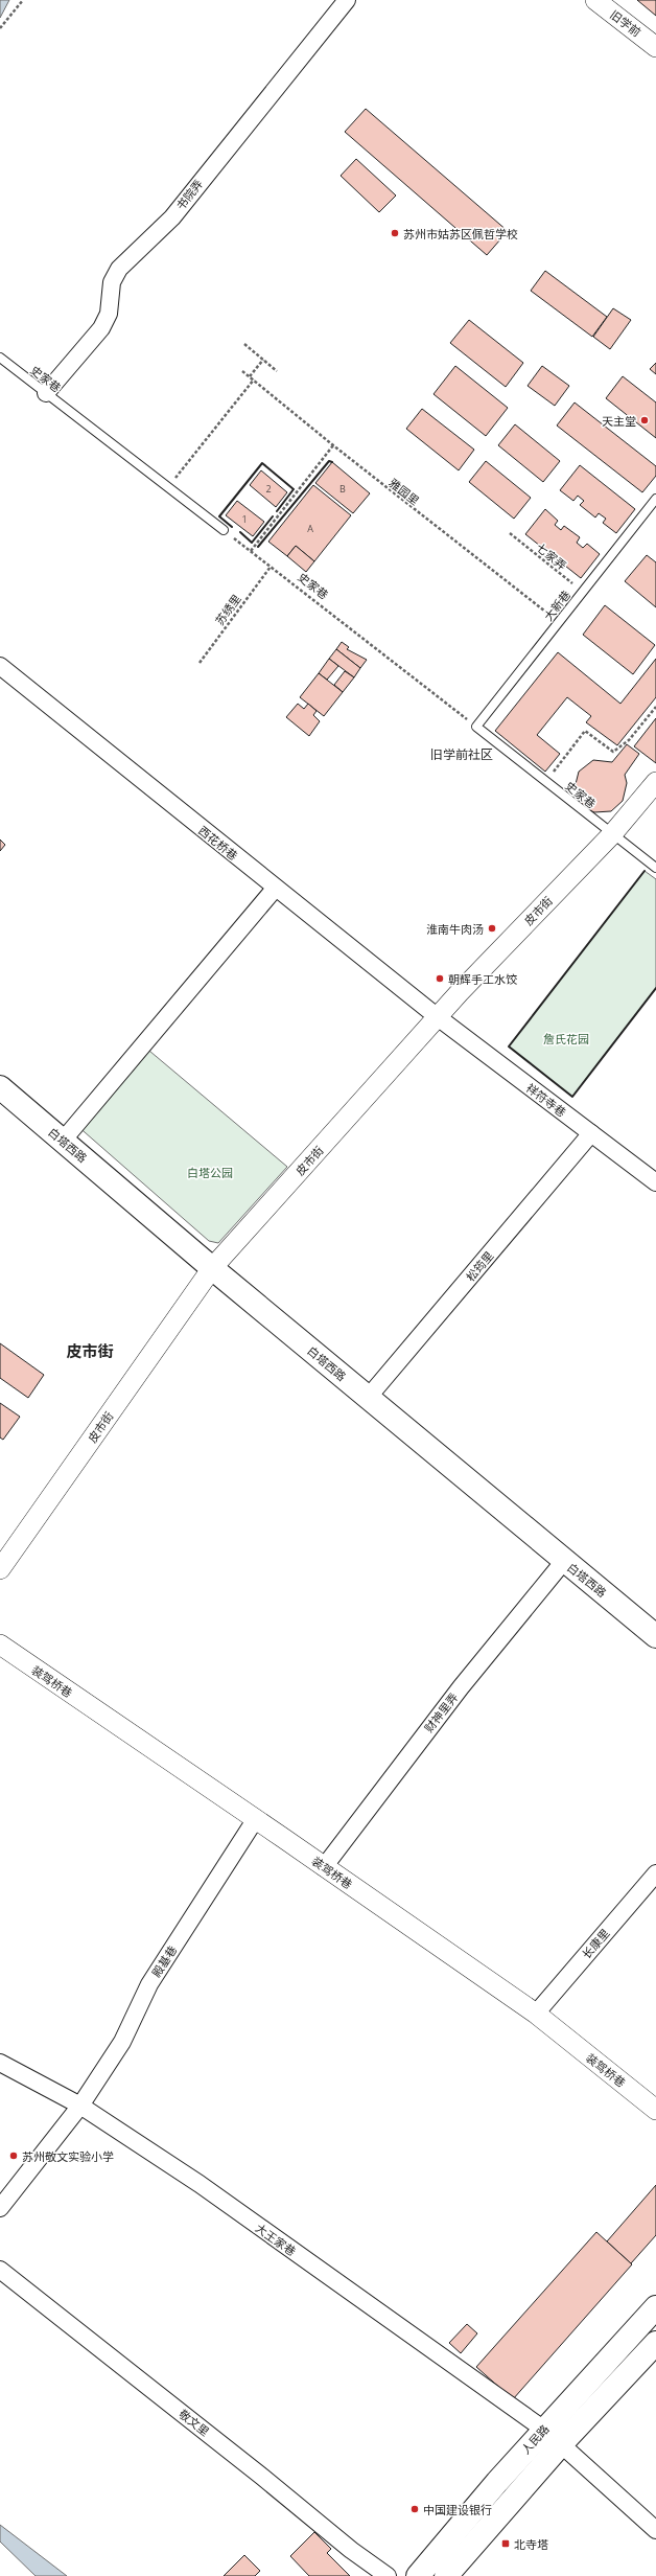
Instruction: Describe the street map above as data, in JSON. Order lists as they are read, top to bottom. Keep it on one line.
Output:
{"streets":{"main road":["白塔西路","人民路"],"street":["旧学前","书院弄","西花桥巷","皮市街","祥符寺巷","松筠里","装驾桥巷","财神里弄","长康里","殿基巷","大王家巷","敬文里"],"lane":["史家巷","大新巷"],"path":["雅园里","七家弄","苏绣里"]},"crossings":[["书院弄","史家巷"],["史家巷","大新巷"],["史家巷","苏绣里"],["史家巷","皮市街"],["雅园里","大新巷"],["七家弄","大新巷"],["西花桥巷","皮市街"],["西花桥巷","祥符寺巷"],["皮市街","祥符寺巷"],["皮市街","白塔西路"],["祥符寺巷","松筠里"],["白塔西路","松筠里"],["白塔西路","财神里弄"],["装驾桥巷","财神里弄"],["装驾桥巷","长康里"],["装驾桥巷","殿基巷"],["殿基巷","大王家巷"],["大王家巷","人民路"]],"districts":["旧学前社区","皮市街"],"parks":["詹氏花园","白塔公园"],"places":{"other":["苏州市姑苏区佩哲学校","天主堂","淮南牛肉汤","朝辉手工水饺","苏州敬文实验小学","中国建设银行"],"transit":["北寺塔"]},"house_numbers":["2","B","1","A"]}
